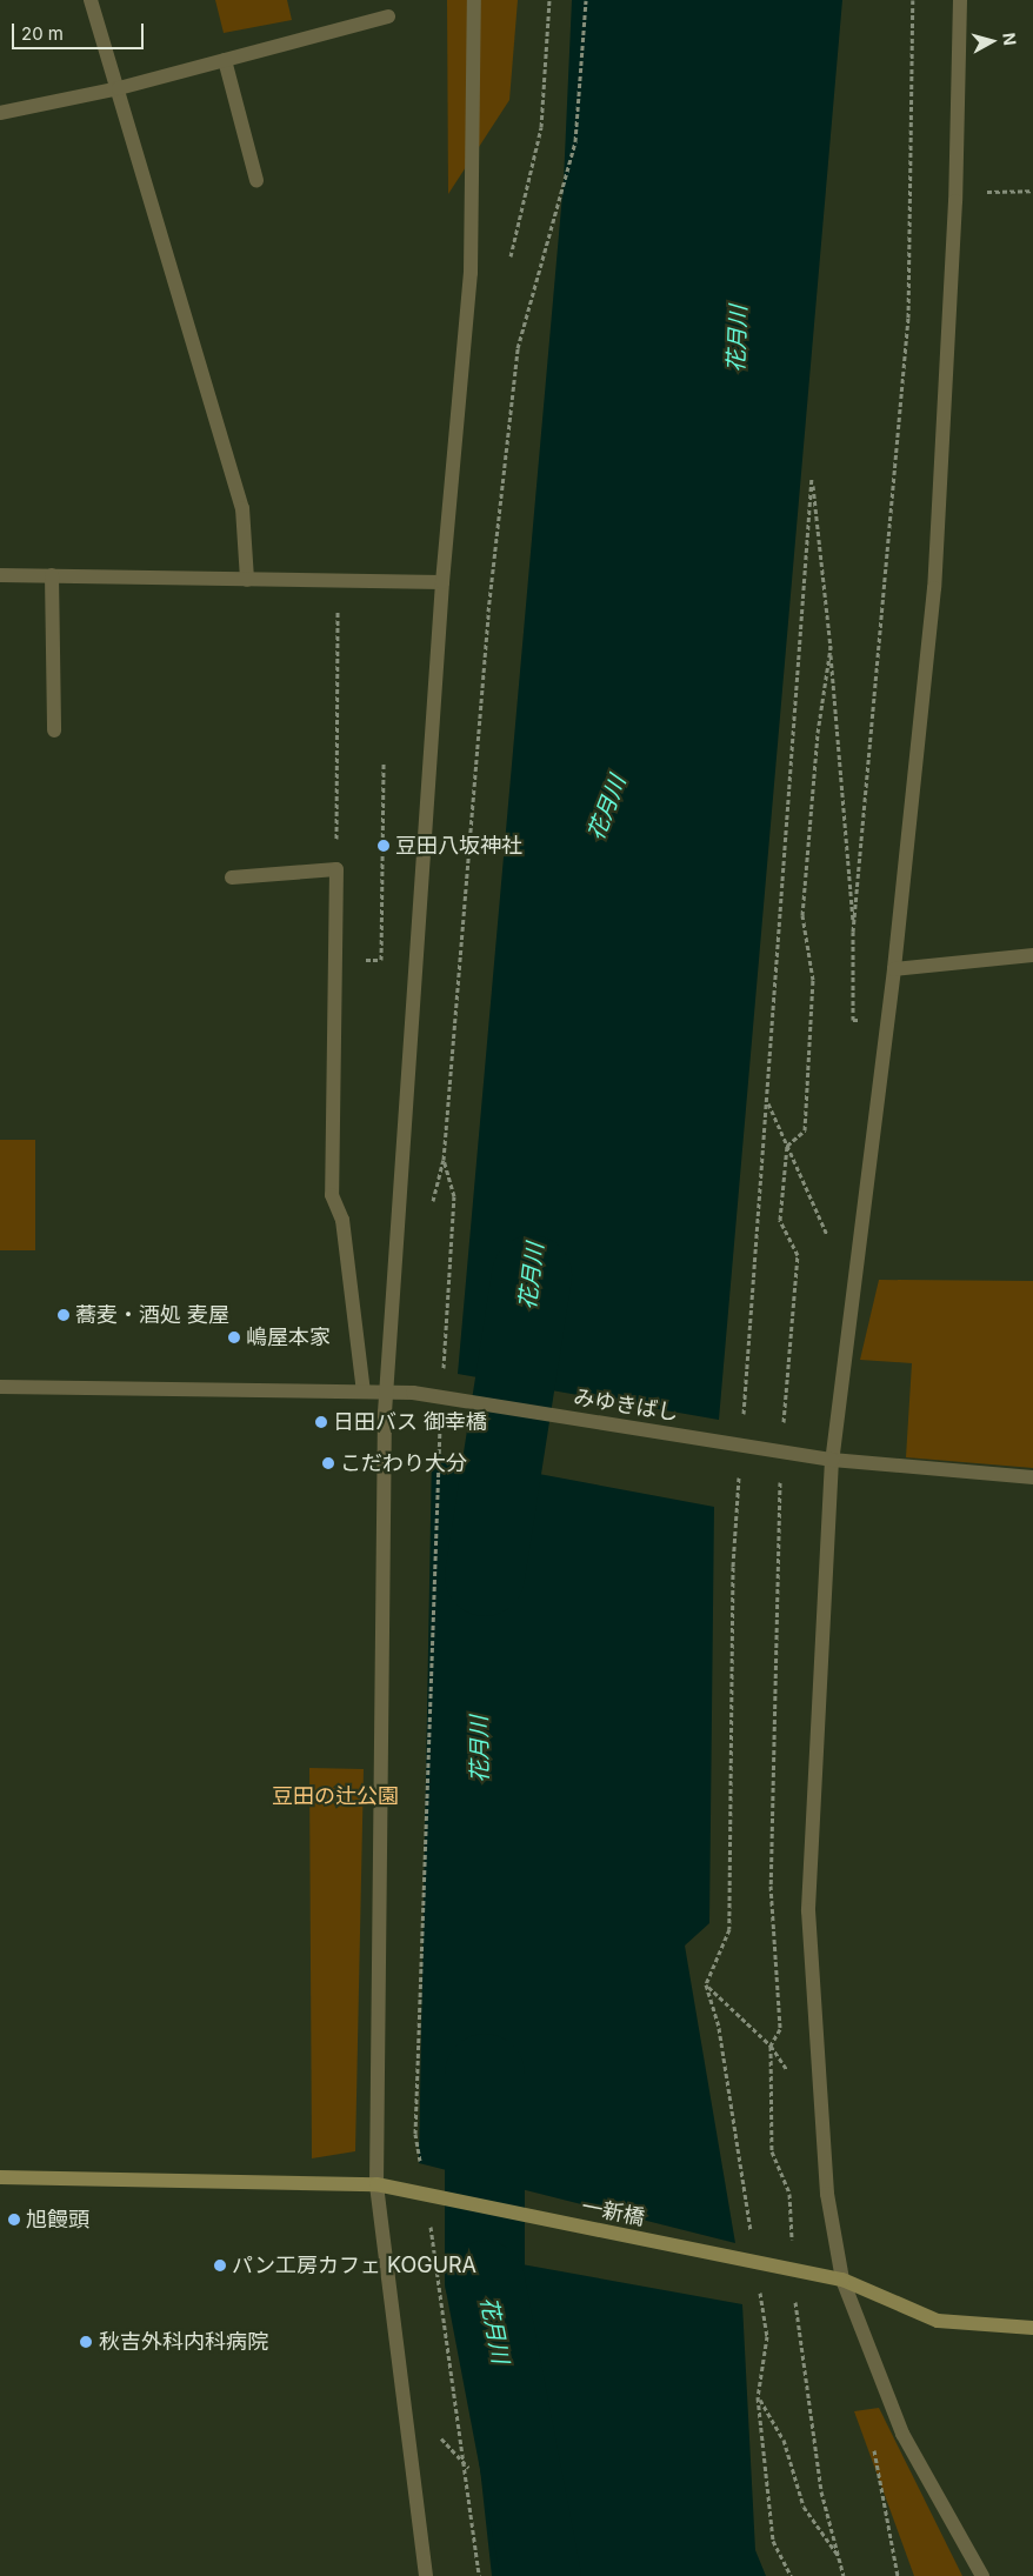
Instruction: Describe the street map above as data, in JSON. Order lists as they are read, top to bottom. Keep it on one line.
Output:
{"streets":{"street":["みゆきばし","一新橋"]},"water":["花月川"],"parks":["豆田の辻公園"],"places":["豆田八坂神社","蕎麦・酒処 麦屋","嶋屋本家","日田バス 御幸橋","こだわり大分","旭饅頭","パン工房カフェ KOGURA","秋吉外科内科病院"],"scale_bar":"20 m","north":"right"}
